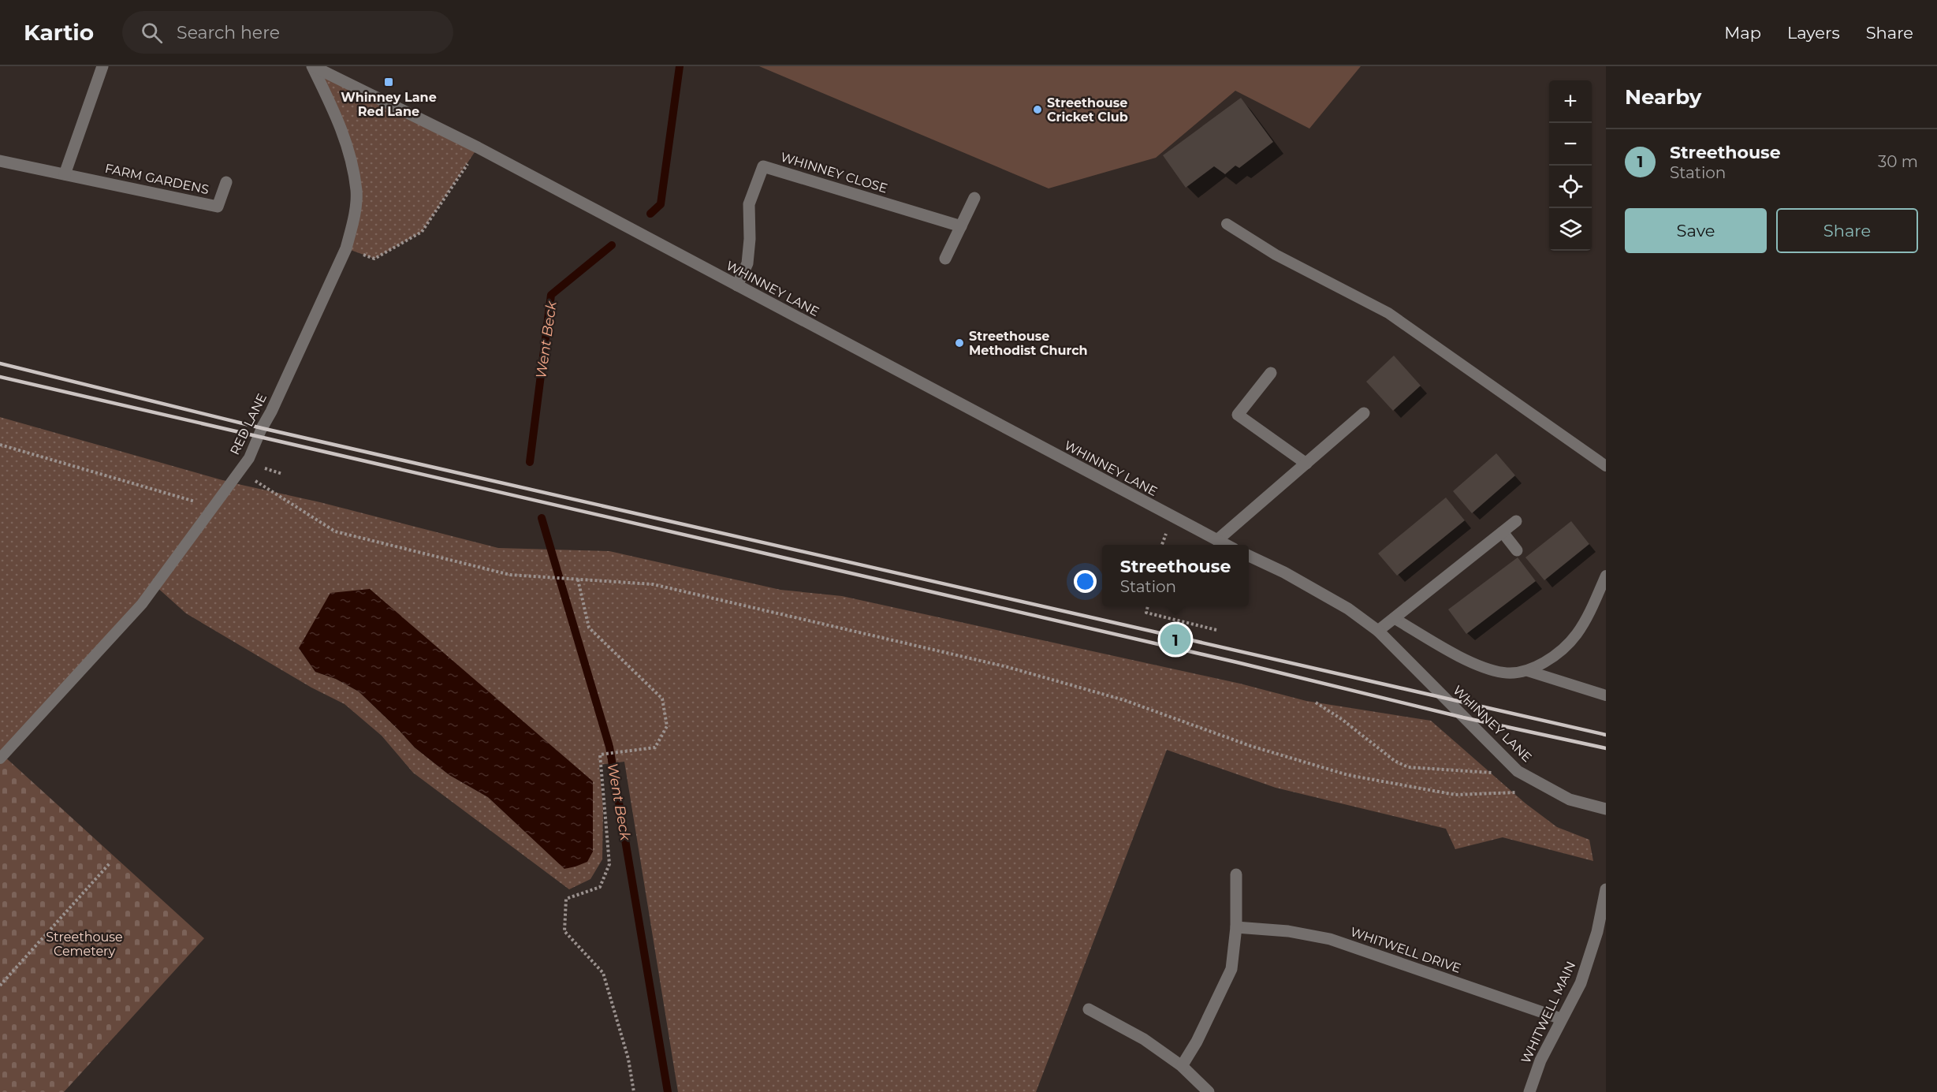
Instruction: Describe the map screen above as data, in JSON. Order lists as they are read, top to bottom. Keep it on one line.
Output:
{"streets":{"street":["WHINNEY CLOSE","FARM GARDENS","WHINNEY LANE","RED LANE","WHITWELL DRIVE","WHITWELL MAIN"]},"crossings":[["WHINNEY CLOSE","WHINNEY LANE"],["WHINNEY LANE","RED LANE"],["WHITWELL DRIVE","WHITWELL MAIN"]],"water":["Went Beck"],"parks":["Streethouse Cemetery"],"places":{"transit":["Whinney Lane Red Lane"],"other":["Streethouse Cricket Club","Streethouse Methodist Church"]},"page":{"header":"Kartio","search":"Search here","nav":["Map","Layers","Share"],"heading":"Nearby","map_buttons":["+","−"],"list":[{"mark":"1","name":"Streethouse","note":"Station","value":"30 m"}],"buttons":["Save","Share"],"popup":["Streethouse","Station"],"pins":"1"}}
